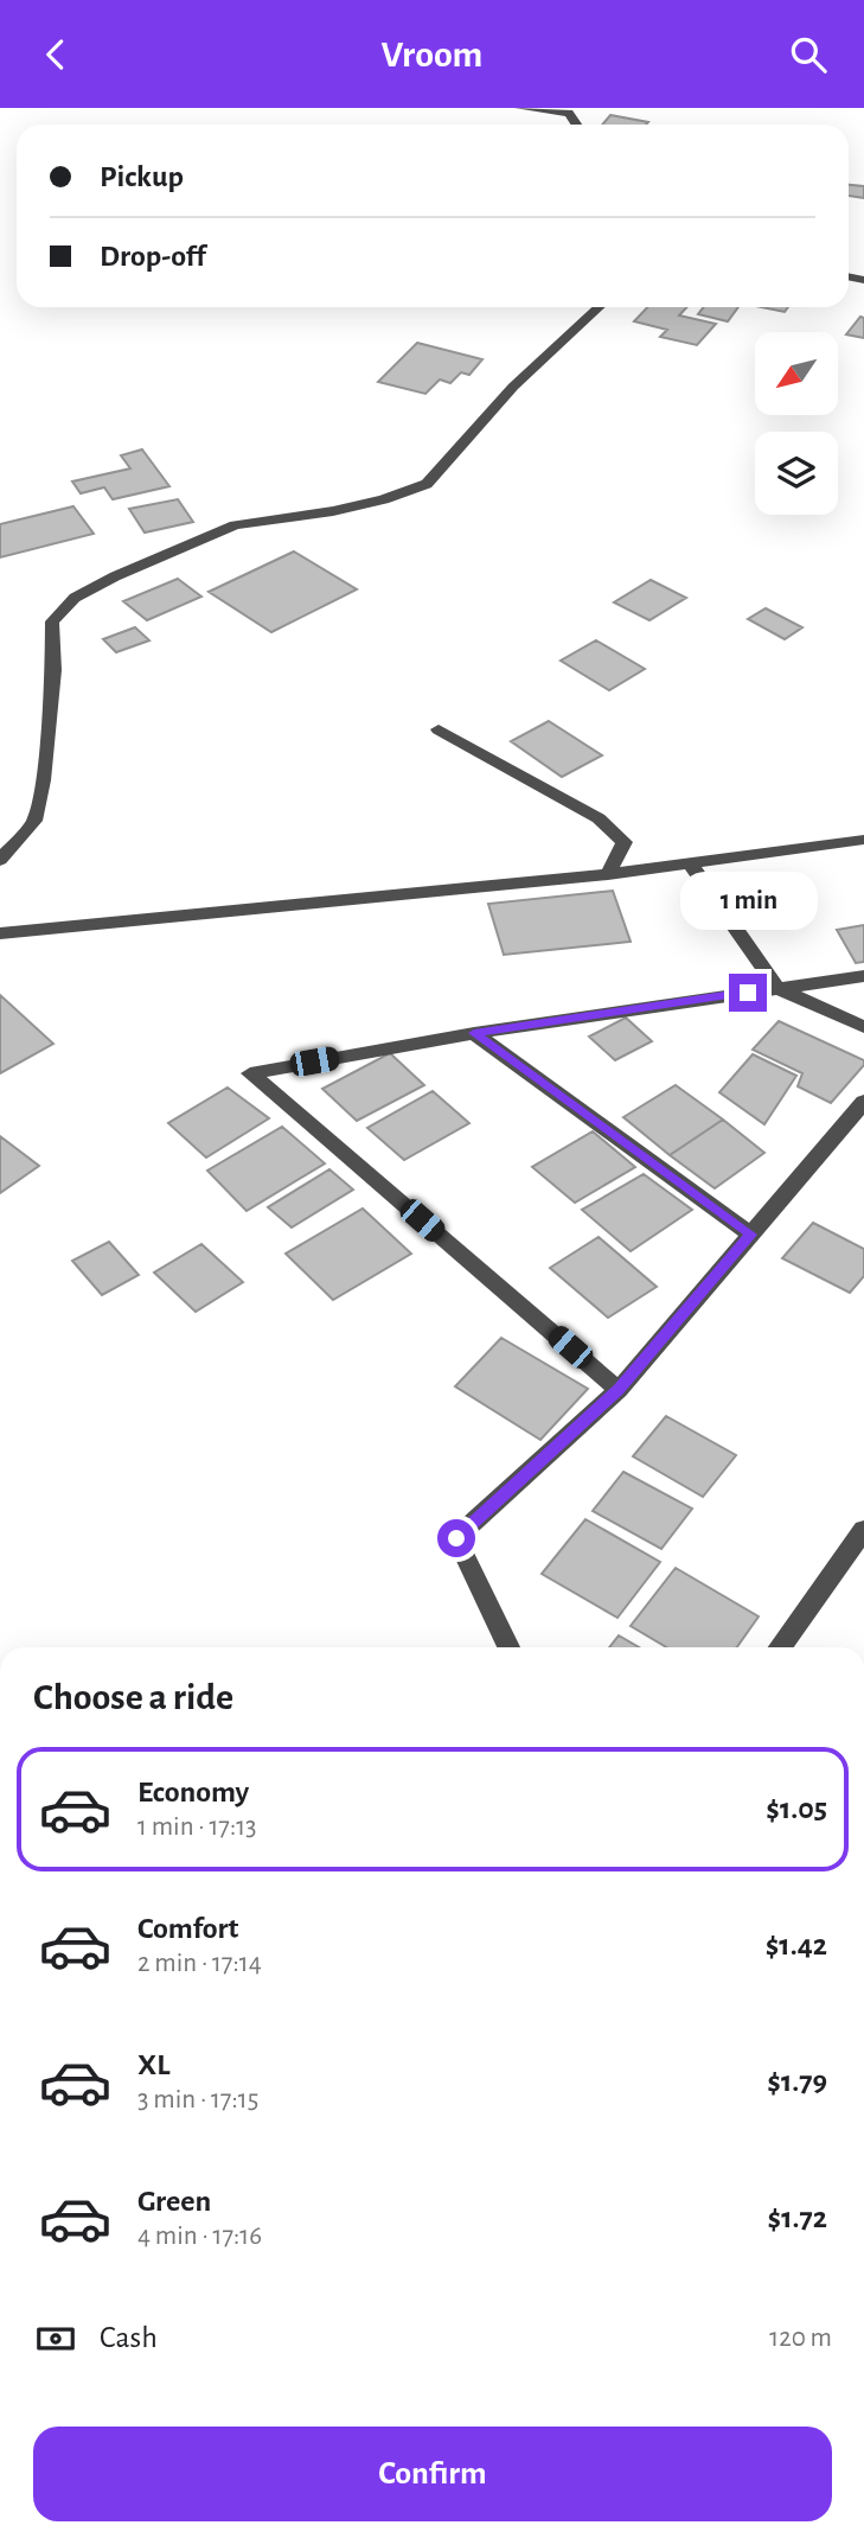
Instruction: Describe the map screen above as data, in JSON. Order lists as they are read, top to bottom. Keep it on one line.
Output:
{"north":"bottom left","page":{"header":"Vroom","banner":["Pickup","Drop-off"],"bubble":"1 min","heading":"Choose a ride","list":[{"name":"Economy","note":"1 min · 17:13","value":"$1.05"},{"name":"Comfort","note":"2 min · 17:14","value":"$1.42"},{"name":"XL","note":"3 min · 17:15","value":"$1.79"},{"name":"Green","note":"4 min · 17:16","value":"$1.72"}],"pay":["Cash","120 m"],"buttons":"Confirm"}}
